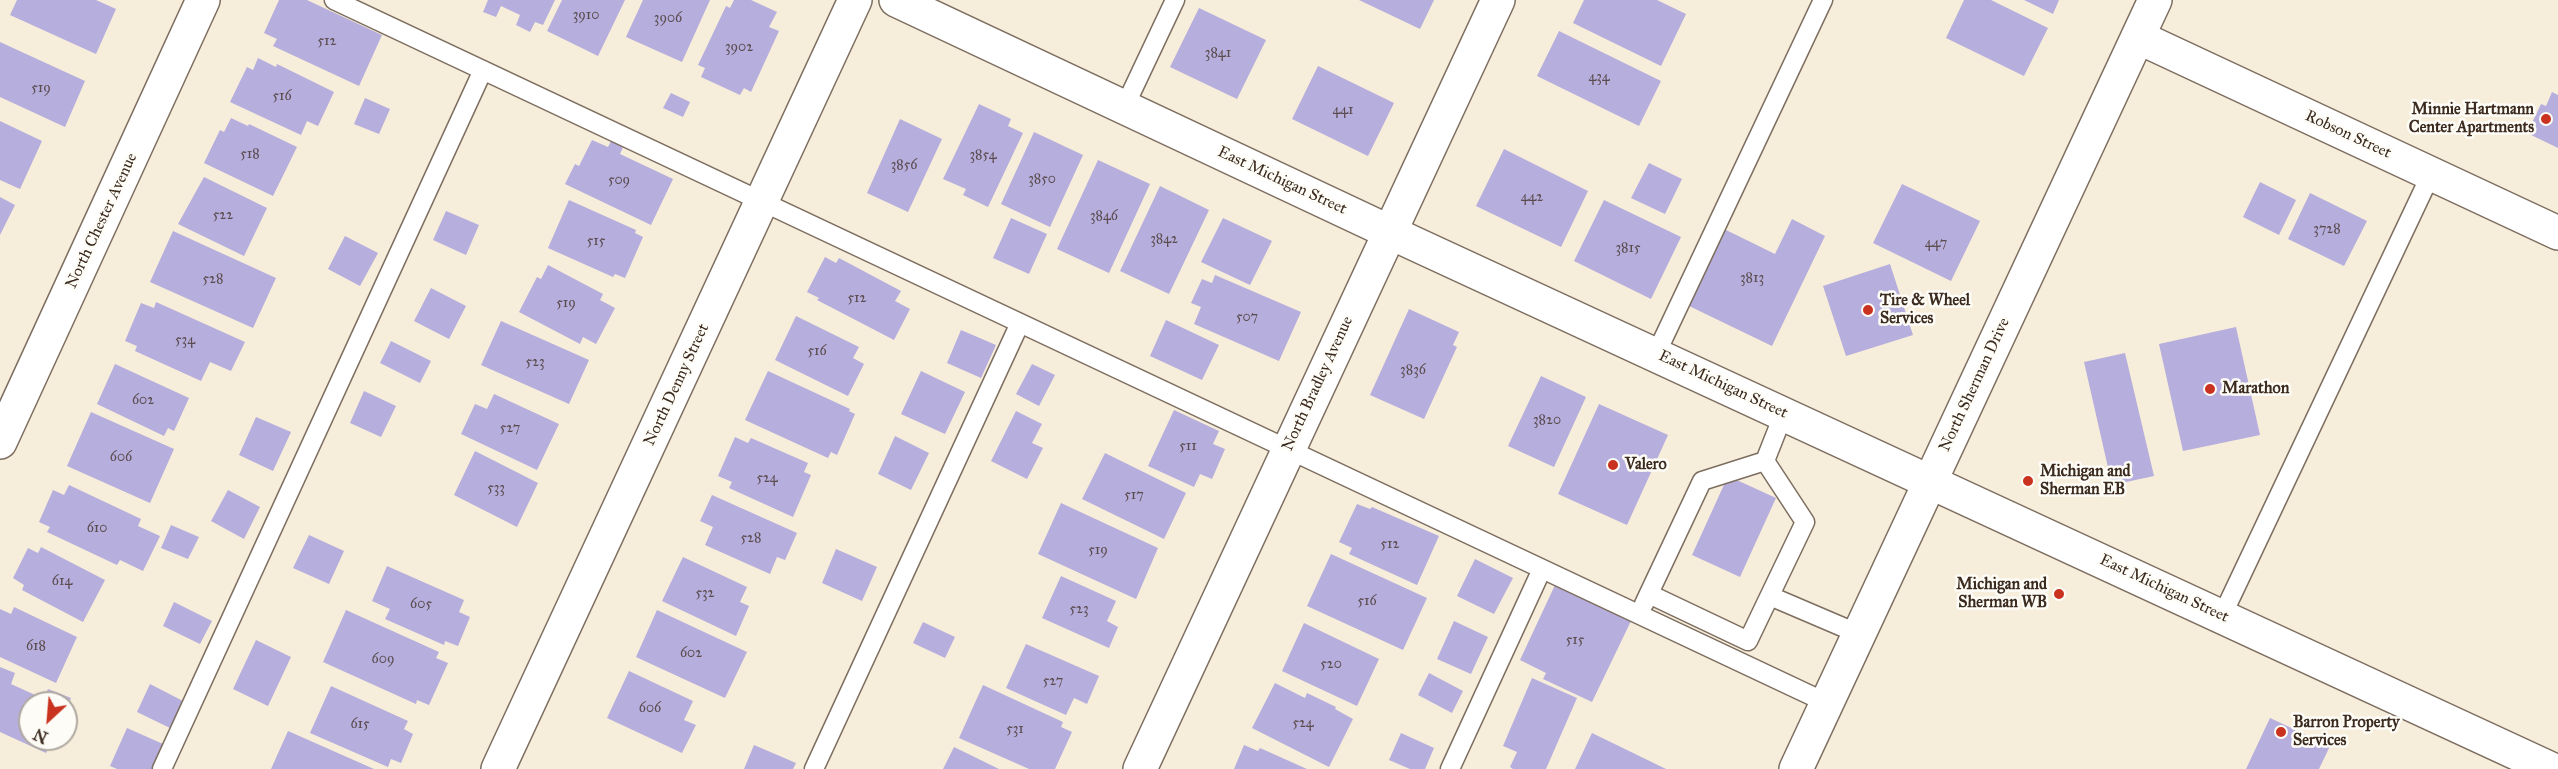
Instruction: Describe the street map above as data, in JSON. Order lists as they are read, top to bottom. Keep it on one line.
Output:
{"streets":{"main road":["Robson Street","East Michigan Street","North Chester Avenue","North Bradley Avenue","North Denny Street","North Sherman Drive"]},"crossings":[["Robson Street","North Sherman Drive"],["East Michigan Street","North Bradley Avenue"],["East Michigan Street","North Sherman Drive"]],"places":["Minnie Hartmann Center Apartments","Tire & Wheel Services","Marathon","Valero","Michigan and Sherman EB","Michigan and Sherman WB","Barron Property Services"],"house_numbers":["3910","3906","512","3902","3841","434","519","516","441","518","3854","3856","3850","509","442","522","3846","3728","3842","515","447","3815","3813","528","512","519","507","534","516","523","3836","602","3820","527","511","606","524","533","517","610","528","512","519","614","532","516","605","523","515","618","602","609","520","527","606","524","615","531"],"north":"bottom left"}
